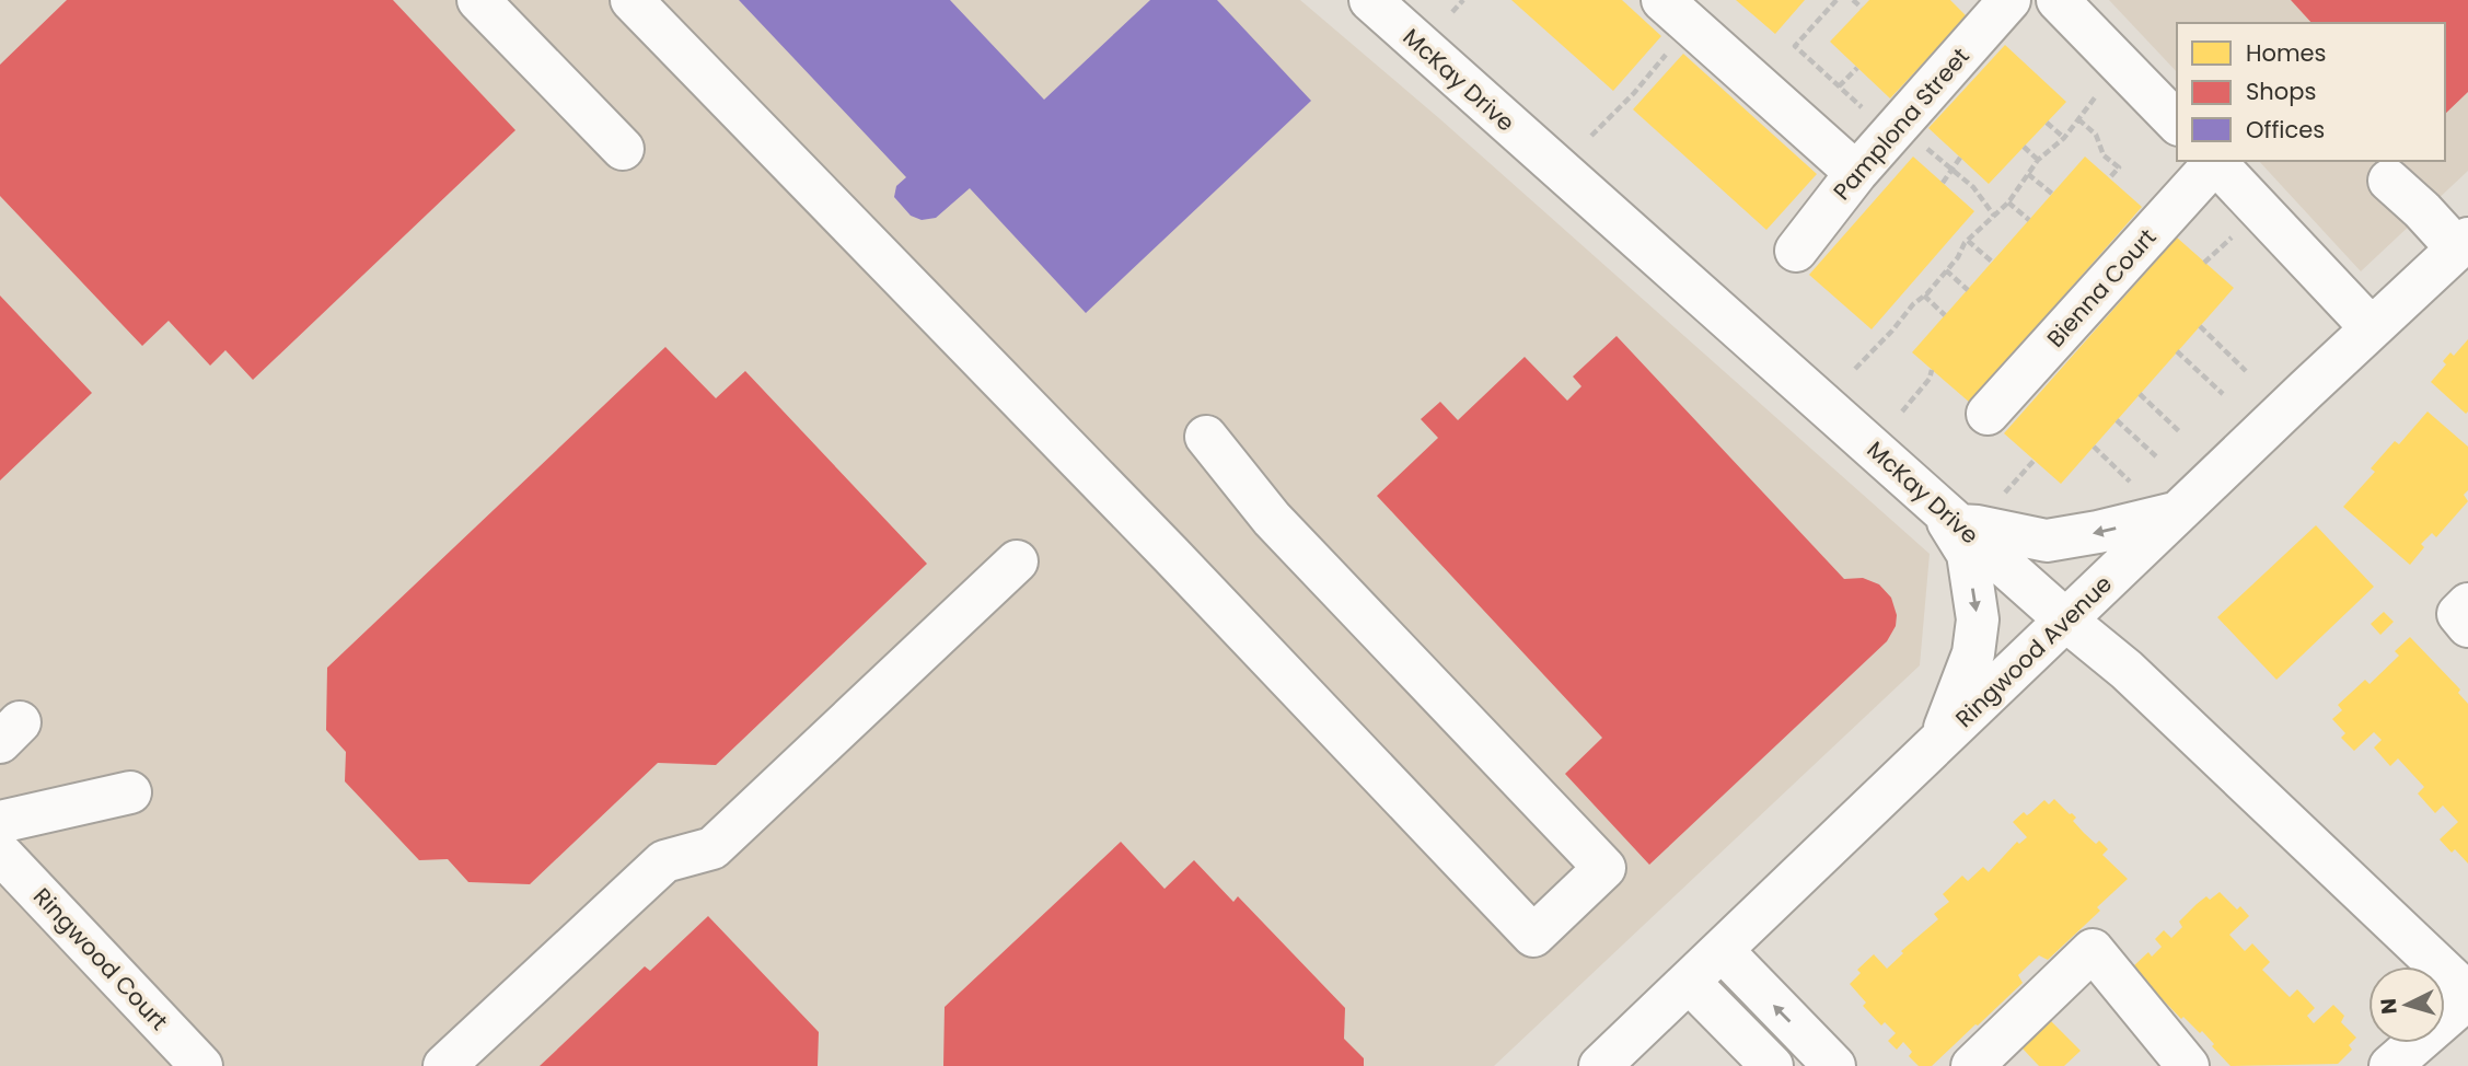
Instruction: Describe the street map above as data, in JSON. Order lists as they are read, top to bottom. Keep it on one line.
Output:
{"streets":{"street":["McKay Drive","Pamplona Street","Bienna Court","Ringwood Avenue","Ringwood Court"]},"crossings":[["McKay Drive","Ringwood Avenue"]],"legend":["Homes","Shops","Offices"],"north":"left"}
